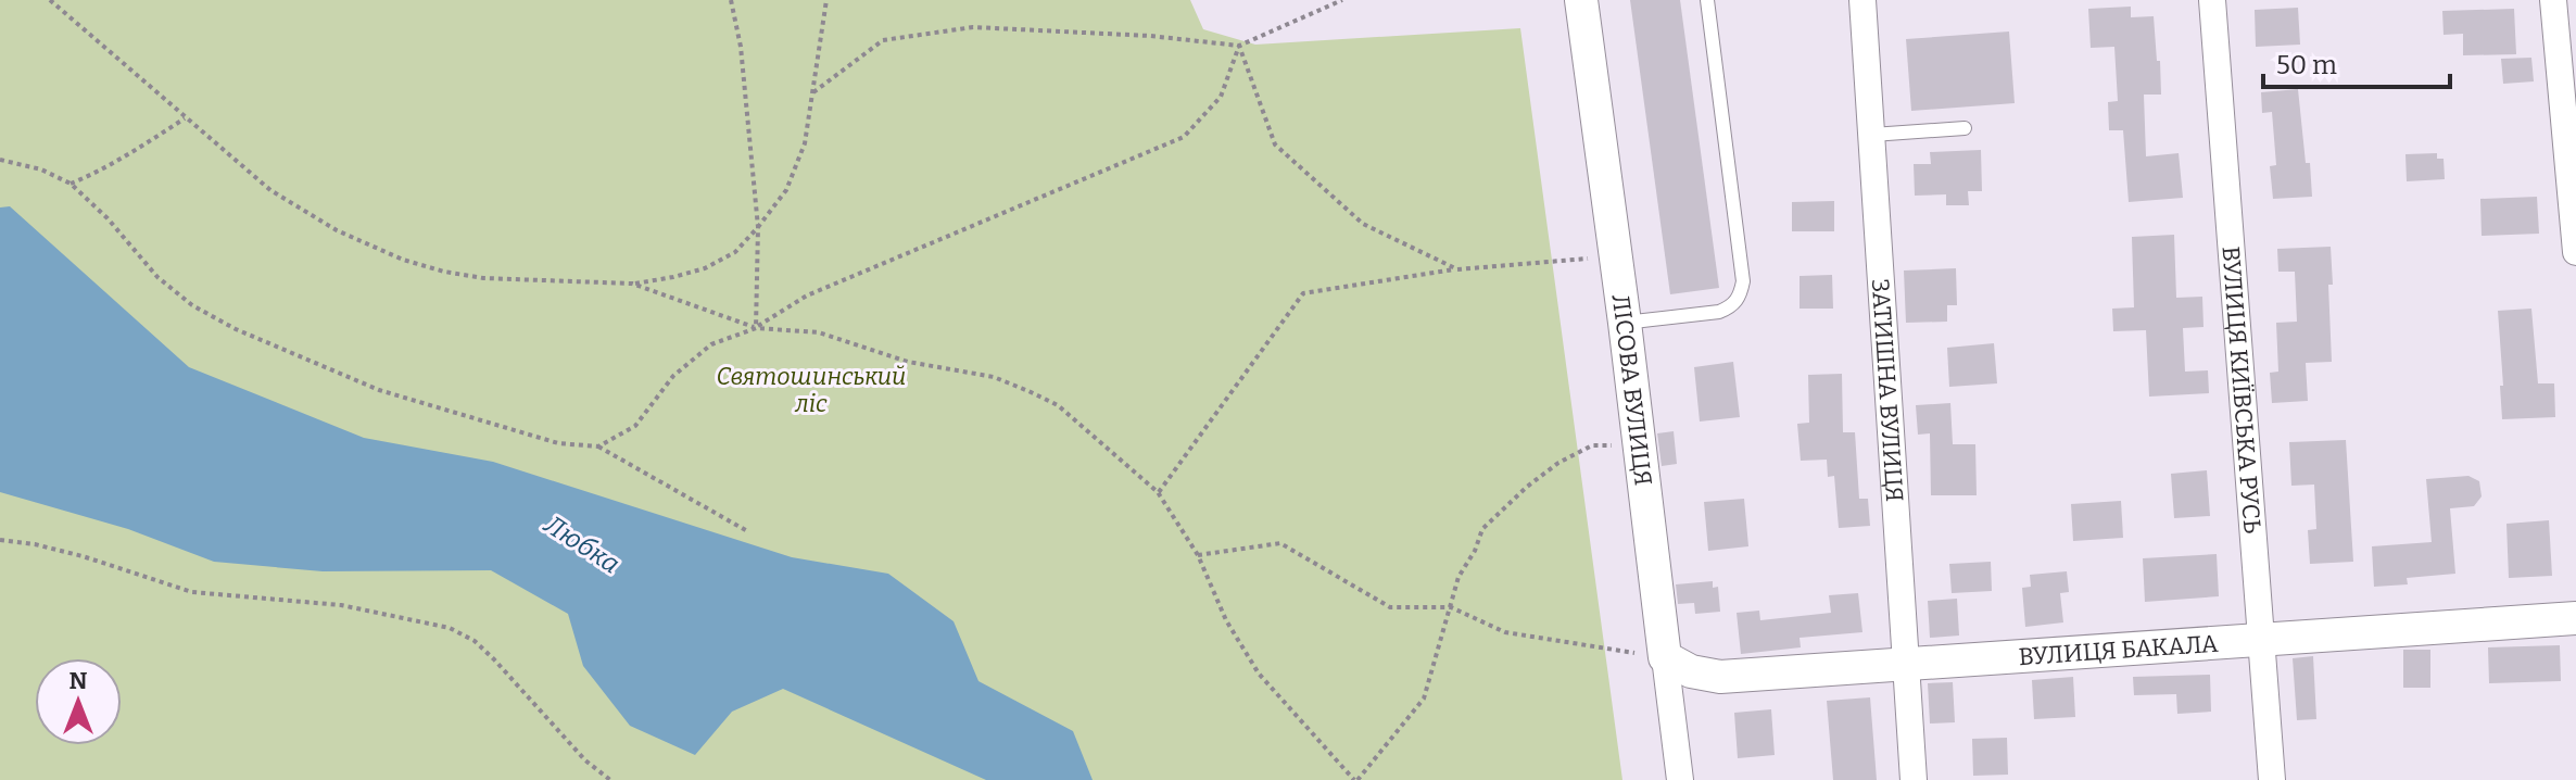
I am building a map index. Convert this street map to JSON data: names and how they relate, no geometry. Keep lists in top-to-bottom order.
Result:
{
  "streets": {
    "street": [
      "ЛІСОВА ВУЛИЦЯ",
      "ЗАТИШНА ВУЛИЦЯ",
      "ВУЛИЦЯ КИЇВСЬКА РУСЬ",
      "ВУЛИЦЯ БАКАЛА"
    ]
  },
  "crossings": [
    ["ЛІСОВА ВУЛИЦЯ", "ВУЛИЦЯ БАКАЛА"],
    ["ЗАТИШНА ВУЛИЦЯ", "ВУЛИЦЯ БАКАЛА"],
    ["ВУЛИЦЯ КИЇВСЬКА РУСЬ", "ВУЛИЦЯ БАКАЛА"]
  ],
  "water": ["Любка"],
  "parks": ["Святошинський ліс"],
  "scale_bar": "50 m",
  "north": "top"
}
